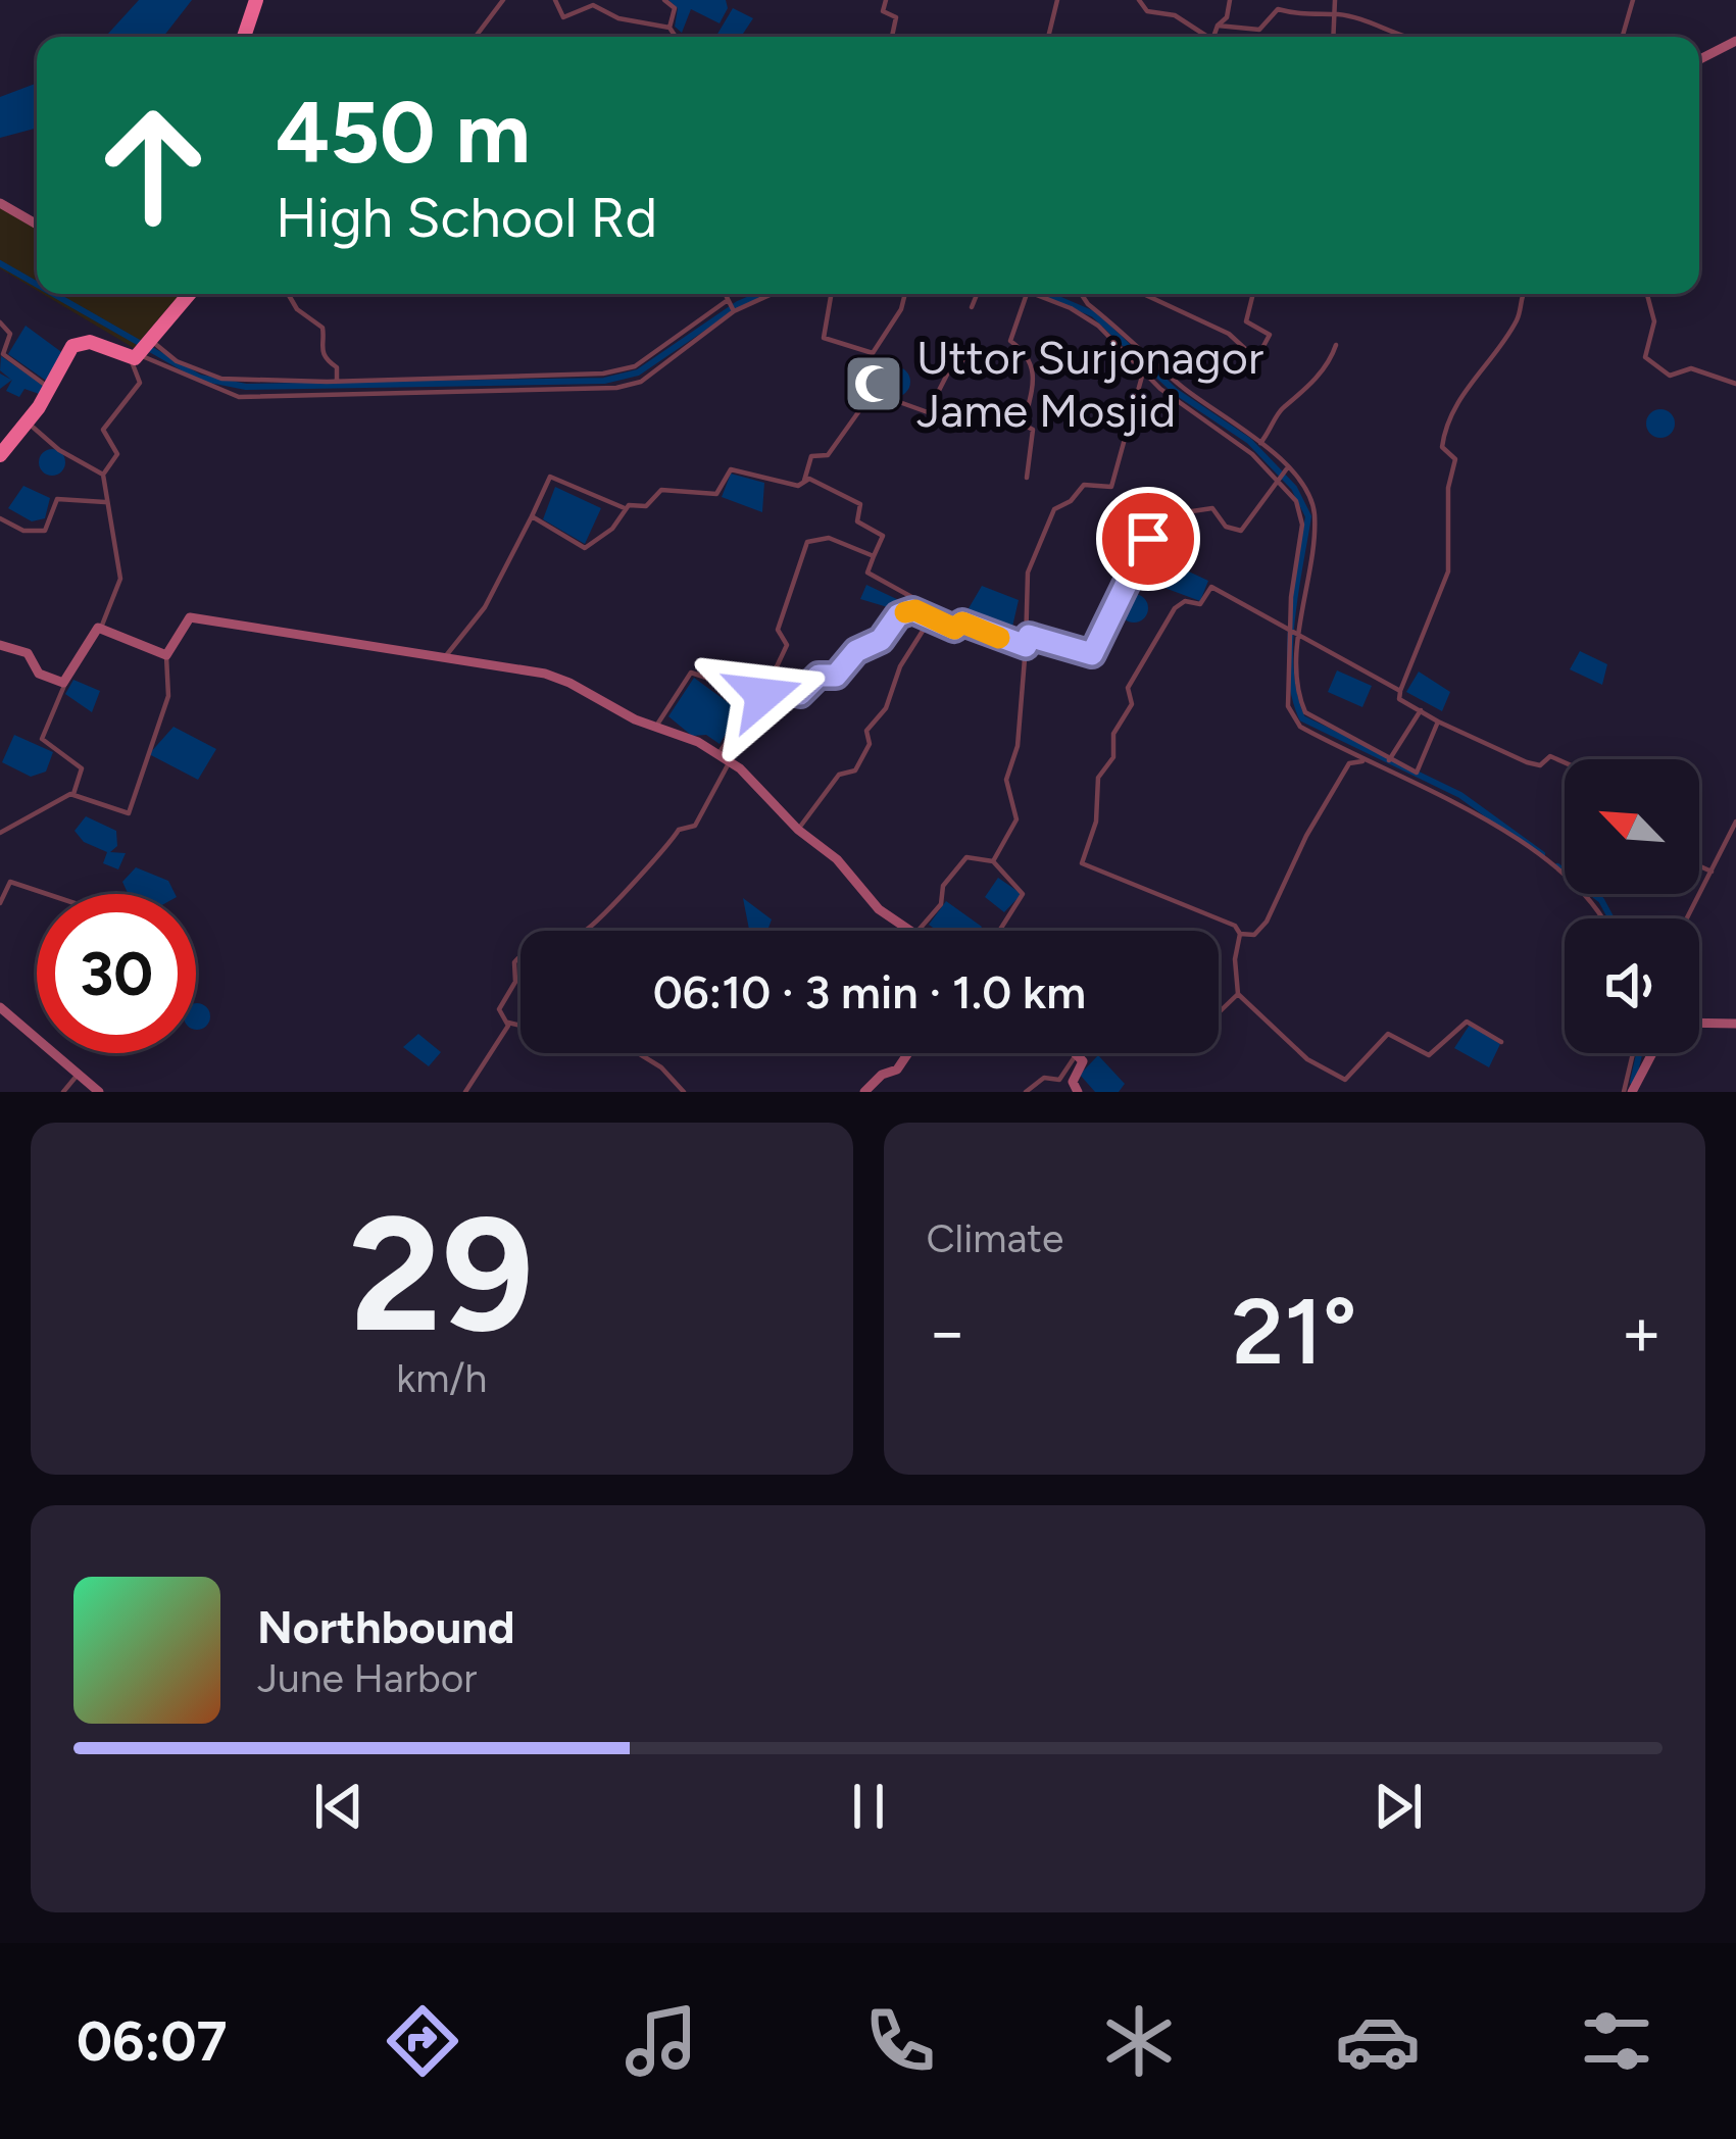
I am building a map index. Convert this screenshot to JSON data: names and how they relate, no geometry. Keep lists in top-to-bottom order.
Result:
{
  "places": {
    "mosque": ["Uttor Surjonagor Jame Mosjid"]
  },
  "north": "top left",
  "page": {
    "turn": ["450 m", "High School Rd"],
    "limit": "30",
    "trip": "06:10 · 3 min · 1.0 km",
    "tile": [
      ["29", "km/h"],
      "Climate"
    ],
    "heat": ["−", "21°", "+"],
    "song": ["Northbound", "June Harbor"],
    "tabs": "06:07"
  }
}
